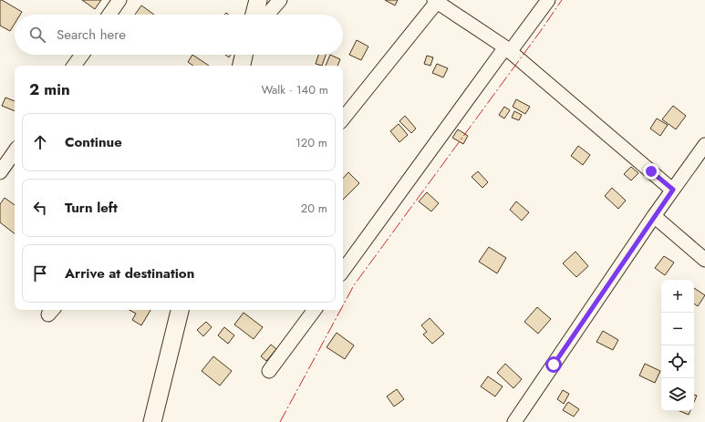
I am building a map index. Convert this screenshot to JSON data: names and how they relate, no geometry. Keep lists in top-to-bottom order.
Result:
{
  "page": {
    "search": "Search here",
    "heading": ["2 min", "Walk · 140 m"],
    "list": [
      ["Continue", "120 m"],
      ["Turn left", "20 m"],
      "Arrive at destination"
    ],
    "map_buttons": ["+", "−"]
  }
}
